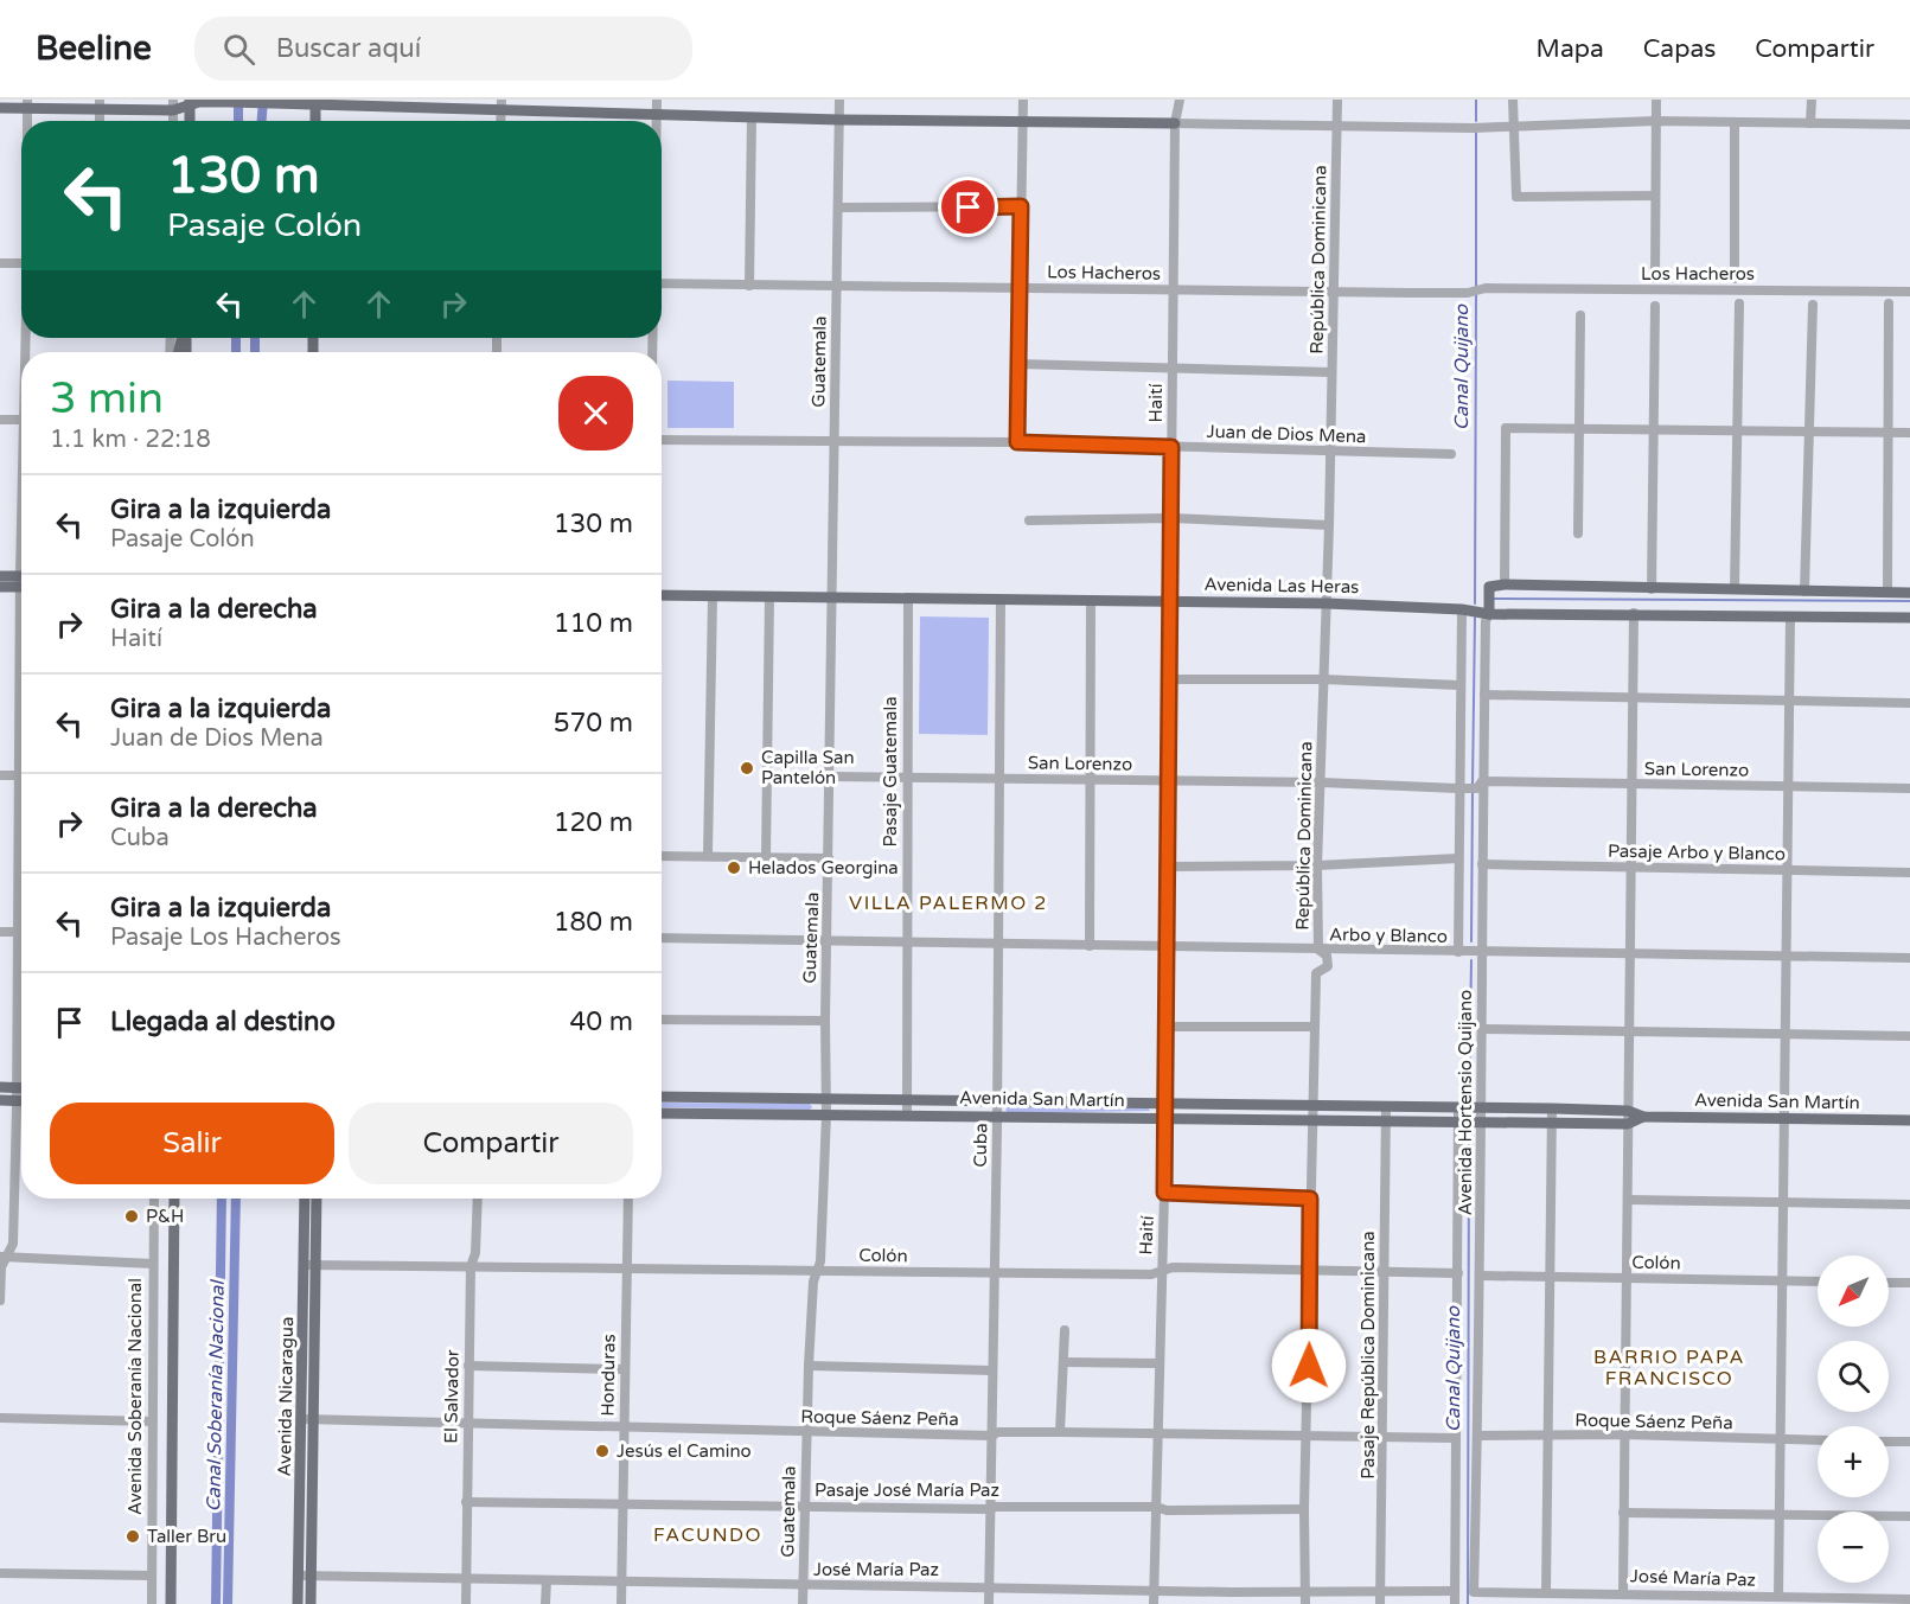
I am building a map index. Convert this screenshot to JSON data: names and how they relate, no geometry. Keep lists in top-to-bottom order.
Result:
{
  "streets": {
    "main road": [
      "Avenida Las Heras",
      "Avenida San Martín",
      "Avenida Soberanía Nacional",
      "Avenida Nicaragua"
    ],
    "street": [
      "República Dominicana",
      "Los Hacheros",
      "Guatemala",
      "Haití",
      "Juan de Dios Mena",
      "San Lorenzo",
      "Pasaje Guatemala",
      "Pasaje Arbo y Blanco",
      "Arbo y Blanco",
      "Avenida Hortensio Quijano",
      "Cuba",
      "Colón",
      "Pasaje República Dominicana",
      "Honduras",
      "El Salvador",
      "Roque Sáenz Peña",
      "Pasaje José María Paz",
      "José María Paz"
    ]
  },
  "crossings": [
    ["República Dominicana", "Los Hacheros"],
    ["República Dominicana", "Juan de Dios Mena"],
    ["República Dominicana", "Avenida Las Heras"],
    ["República Dominicana", "San Lorenzo"],
    ["República Dominicana", "Arbo y Blanco"],
    ["República Dominicana", "Avenida San Martín"],
    ["República Dominicana", "Colón"],
    ["República Dominicana", "Roque Sáenz Peña"],
    ["República Dominicana", "Pasaje José María Paz"],
    ["República Dominicana", "José María Paz"],
    ["Los Hacheros", "Guatemala"],
    ["Los Hacheros", "Haití"],
    ["Guatemala", "Juan de Dios Mena"],
    ["Guatemala", "Avenida Las Heras"],
    ["Guatemala", "San Lorenzo"],
    ["Guatemala", "Arbo y Blanco"],
    ["Guatemala", "Avenida San Martín"],
    ["Guatemala", "Colón"],
    ["Guatemala", "Roque Sáenz Peña"],
    ["Guatemala", "Pasaje José María Paz"],
    ["Guatemala", "José María Paz"],
    ["Haití", "Juan de Dios Mena"],
    ["Haití", "Avenida Las Heras"],
    ["Haití", "San Lorenzo"],
    ["Haití", "Arbo y Blanco"],
    ["Haití", "Avenida San Martín"],
    ["Haití", "Colón"],
    ["Haití", "Roque Sáenz Peña"],
    ["Haití", "Pasaje José María Paz"],
    ["Haití", "José María Paz"],
    ["Avenida Las Heras", "Pasaje Guatemala"],
    ["Avenida Las Heras", "Avenida Hortensio Quijano"],
    ["Avenida Las Heras", "Cuba"],
    ["San Lorenzo", "Pasaje Guatemala"],
    ["San Lorenzo", "Avenida Hortensio Quijano"],
    ["San Lorenzo", "Cuba"],
    ["Pasaje Guatemala", "Arbo y Blanco"],
    ["Pasaje Guatemala", "Avenida San Martín"],
    ["Pasaje Arbo y Blanco", "Avenida Hortensio Quijano"],
    ["Arbo y Blanco", "Avenida Hortensio Quijano"],
    ["Arbo y Blanco", "Cuba"],
    ["Avenida San Martín", "Avenida Hortensio Quijano"],
    ["Avenida San Martín", "Cuba"],
    ["Avenida San Martín", "Pasaje República Dominicana"],
    ["Avenida Hortensio Quijano", "Colón"],
    ["Avenida Hortensio Quijano", "Roque Sáenz Peña"],
    ["Avenida Hortensio Quijano", "José María Paz"],
    ["Cuba", "Colón"],
    ["Cuba", "Roque Sáenz Peña"],
    ["Cuba", "Pasaje José María Paz"],
    ["Cuba", "José María Paz"],
    ["Colón", "Pasaje República Dominicana"],
    ["Colón", "Honduras"],
    ["Colón", "Avenida Nicaragua"],
    ["Colón", "El Salvador"],
    ["Pasaje República Dominicana", "Roque Sáenz Peña"],
    ["Pasaje República Dominicana", "José María Paz"],
    ["Honduras", "Roque Sáenz Peña"],
    ["Honduras", "Pasaje José María Paz"],
    ["Honduras", "José María Paz"],
    ["Avenida Nicaragua", "Roque Sáenz Peña"],
    ["Avenida Nicaragua", "José María Paz"],
    ["El Salvador", "Roque Sáenz Peña"],
    ["El Salvador", "Pasaje José María Paz"],
    ["El Salvador", "José María Paz"]
  ],
  "districts": ["VILLA PALERMO 2", "BARRIO PAPA FRANCISCO", "FACUNDO"],
  "water": ["Canal Quijano", "Canal Soberanía Nacional"],
  "places": [
    "Capilla San Pantelón",
    "Helados Georgina",
    "P&H",
    "Jesús el Camino",
    "Taller Bru"
  ],
  "north": "bottom left",
  "page": {
    "header": "Beeline",
    "search": "Buscar aquí",
    "nav": ["Mapa", "Capas", "Compartir"],
    "turn": ["130 m", "Pasaje Colón"],
    "heading": ["3 min", "1.1 km · 22:18"],
    "list": [
      {
        "name": "Gira a la izquierda",
        "note": "Pasaje Colón",
        "value": "130 m"
      },
      {
        "name": "Gira a la derecha",
        "note": "Haití",
        "value": "110 m"
      },
      {
        "name": "Gira a la izquierda",
        "note": "Juan de Dios Mena",
        "value": "570 m"
      },
      {
        "name": "Gira a la derecha",
        "note": "Cuba",
        "value": "120 m"
      },
      {
        "name": "Gira a la izquierda",
        "note": "Pasaje Los Hacheros",
        "value": "180 m"
      },
      {
        "name": "Llegada al destino",
        "value": "40 m"
      }
    ],
    "buttons": ["Salir", "Compartir"],
    "map_buttons": ["+", "−"]
  }
}
